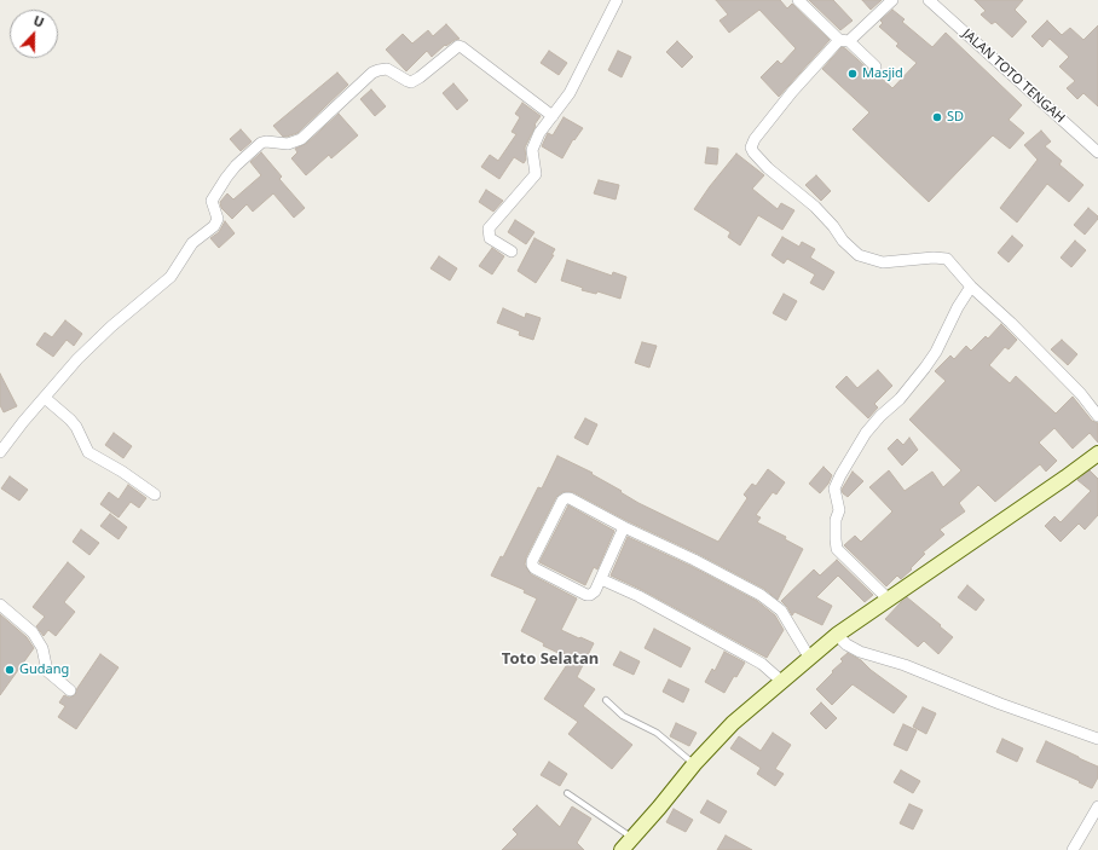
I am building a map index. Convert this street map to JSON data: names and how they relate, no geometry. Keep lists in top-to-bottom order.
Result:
{
  "streets": {
    "street": ["JALAN TOTO TENGAH"]
  },
  "districts": ["Toto Selatan"],
  "places": ["Masjid", "SD", "Gudang"],
  "north": "top"
}
